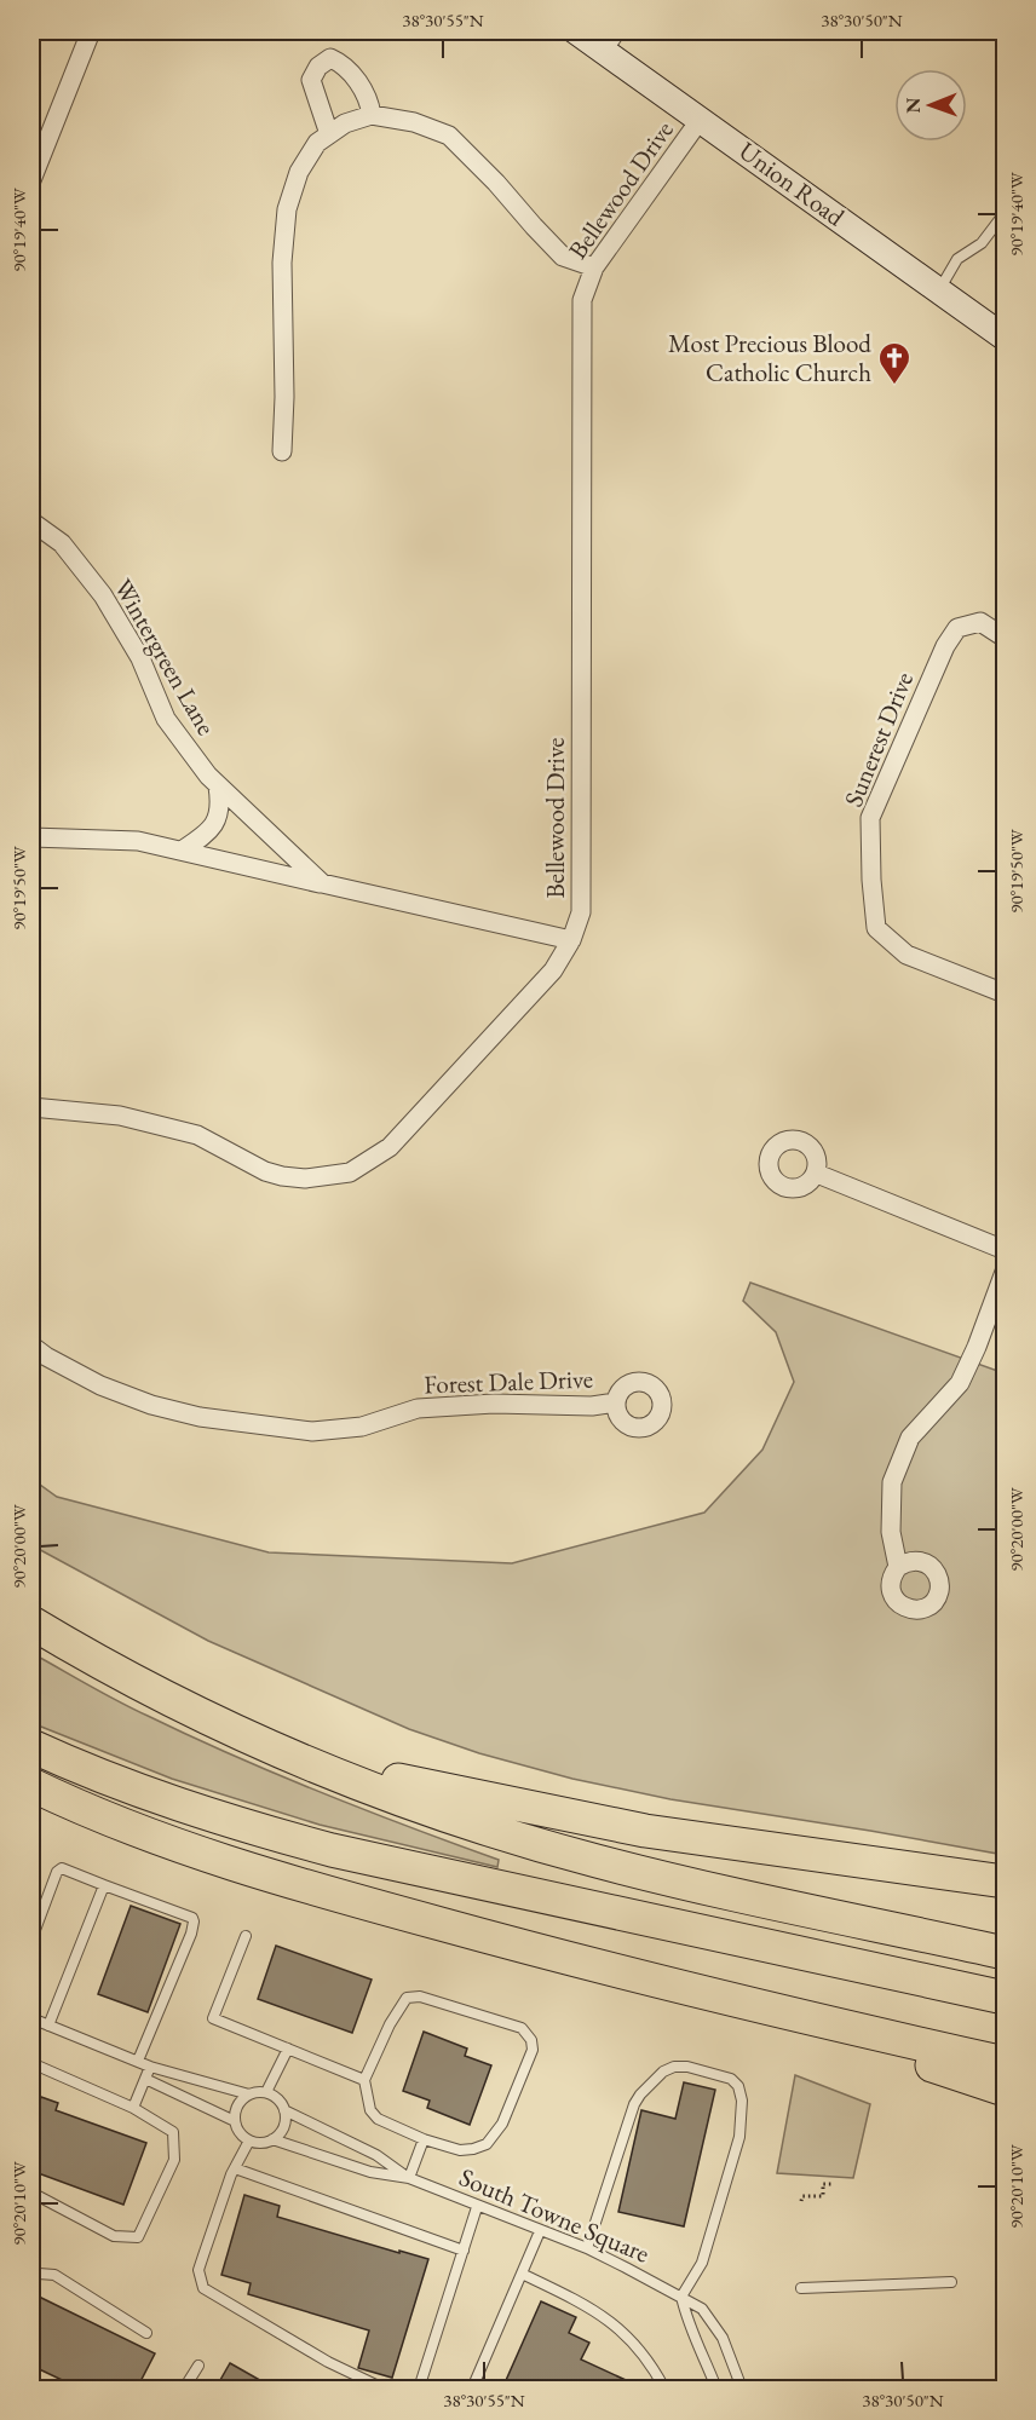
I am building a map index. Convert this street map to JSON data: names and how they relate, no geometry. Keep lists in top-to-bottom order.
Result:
{
  "streets": {
    "main road": ["Union Road"],
    "street": [
      "Bellewood Drive",
      "Wintergreen Lane",
      "Sunerest Drive",
      "Forest Dale Drive"
    ],
    "lane": ["South Towne Square"]
  },
  "crossings": [
    ["Union Road", "Bellewood Drive"]
  ],
  "places": {
    "church": ["Most Precious Blood Catholic Church"]
  },
  "north": "left",
  "coordinates": [
    "38°30'55\"N",
    "38°30'50\"N",
    "90°19'40\"W",
    "90°19'50\"W",
    "90°20'00\"W",
    "90°20'10\"W"
  ]
}
